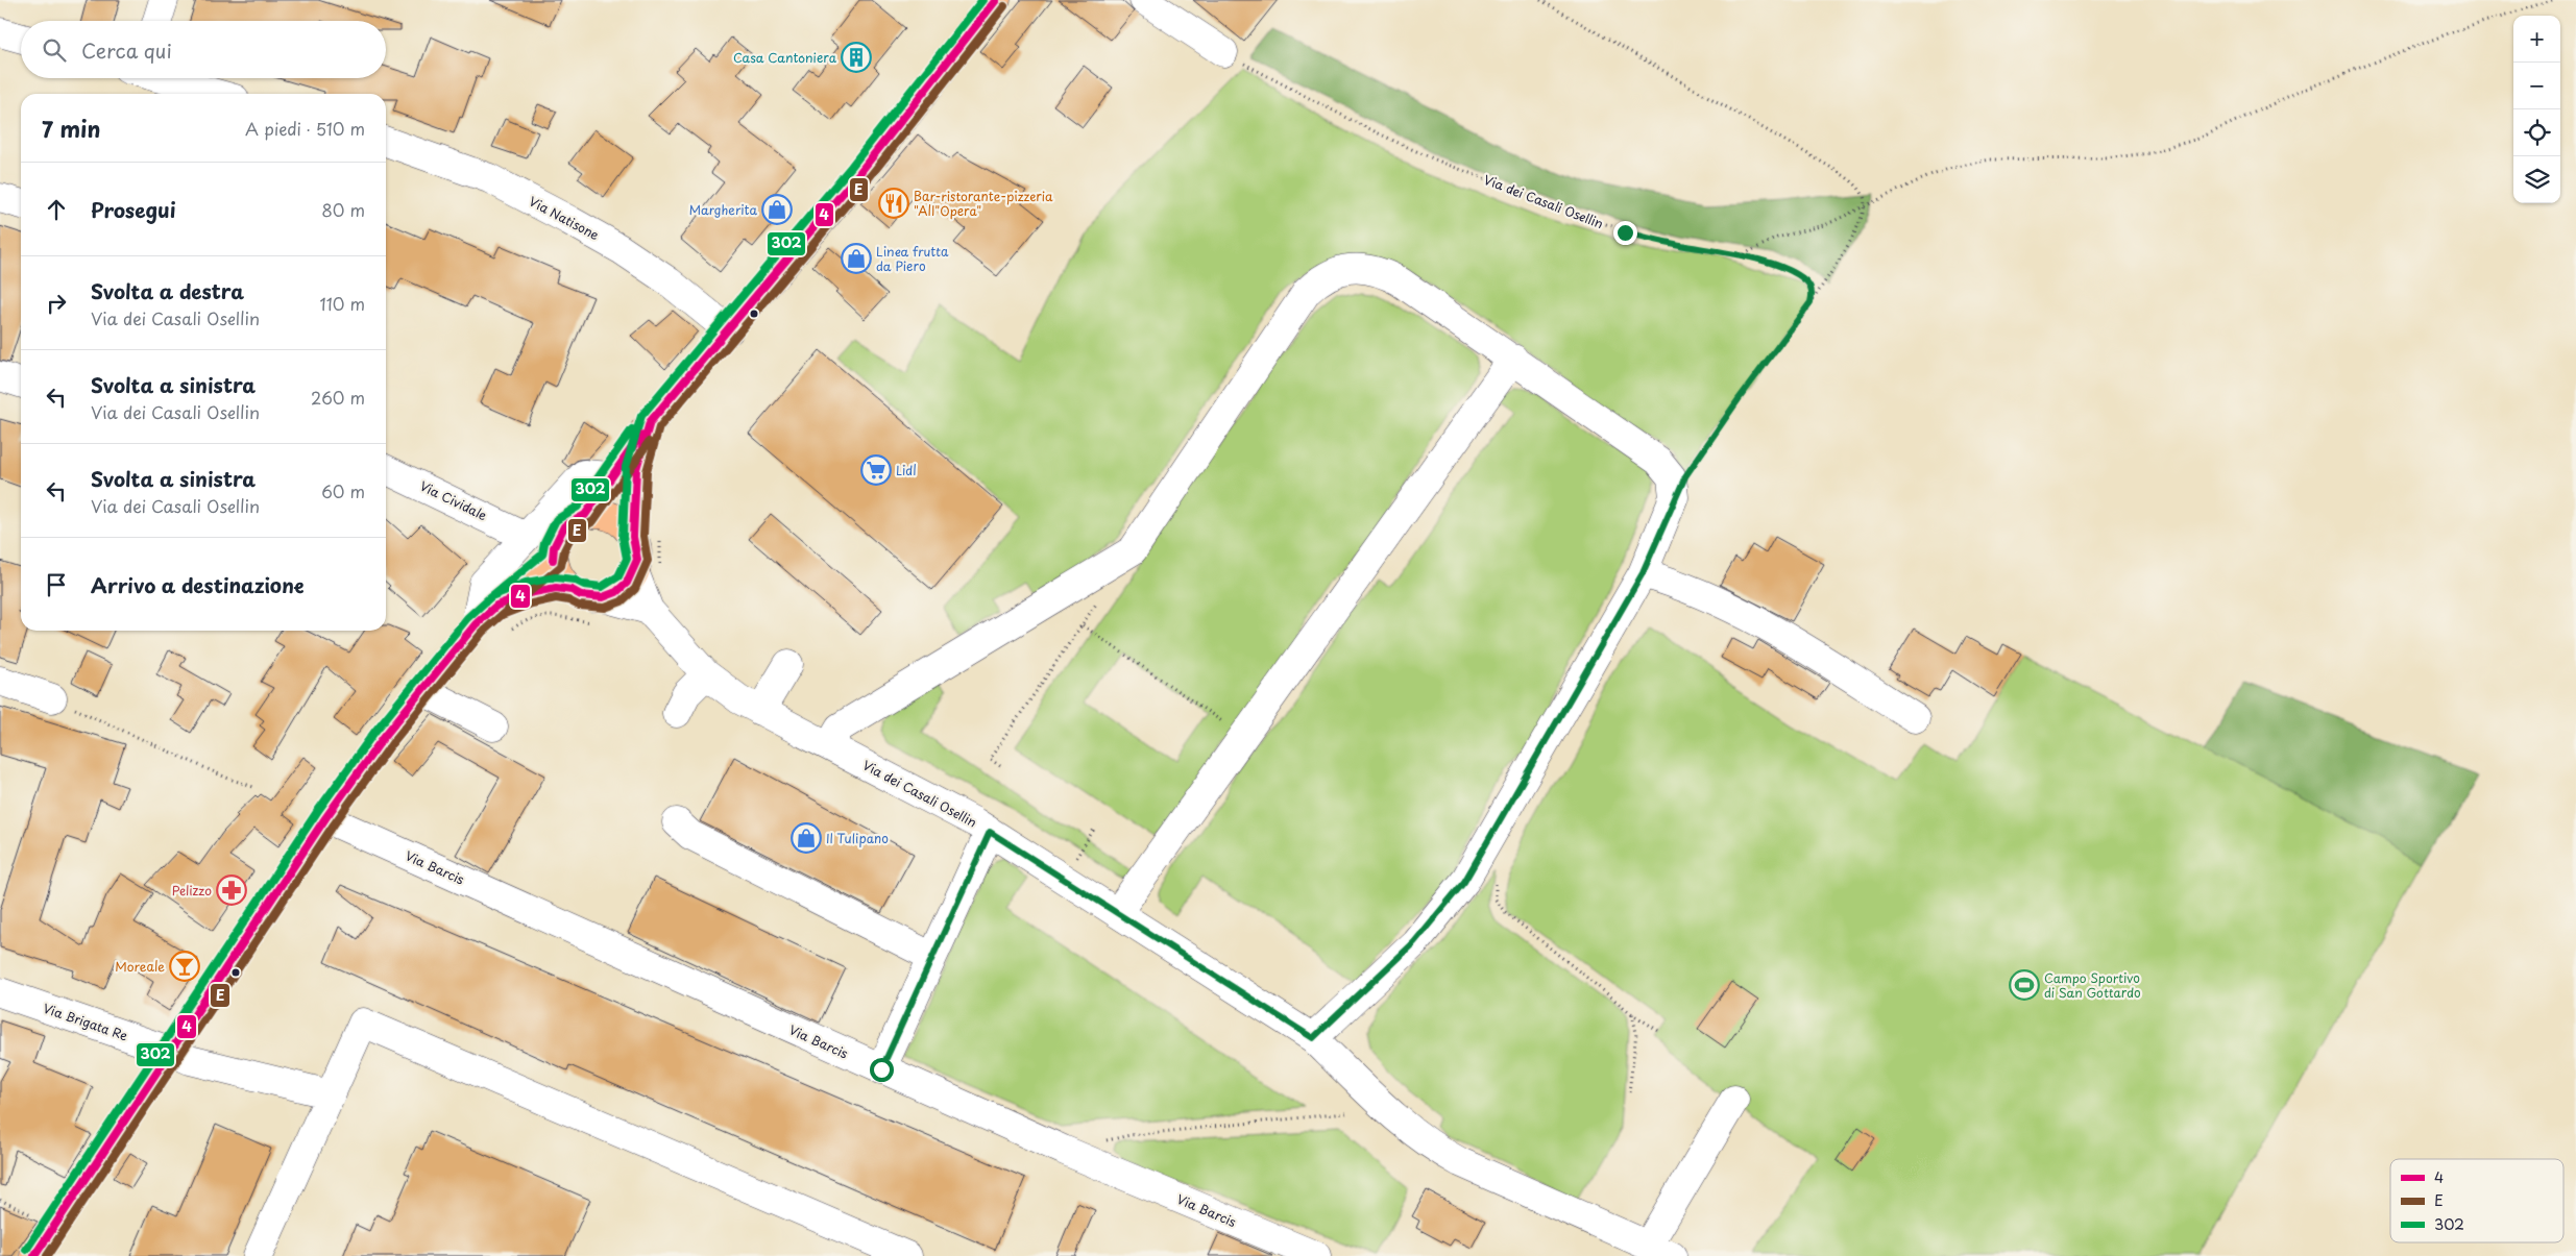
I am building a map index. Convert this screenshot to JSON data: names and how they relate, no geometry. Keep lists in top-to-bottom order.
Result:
{
  "streets": {
    "street": [
      "Via dei Casali Osellin",
      "Via Natisone",
      "Via Cividale",
      "Via Barcis",
      "Via Brigata Re"
    ]
  },
  "places": {
    "building": ["Casa Cantoniera"],
    "restaurant": ["Bar-ristorante-pizzeria \"All\"Opera\""],
    "shop": ["Margherita", "Linea frutta da Piero", "Il Tulipano"],
    "supermarket": ["Lidl"],
    "pharmacy": ["Pelizzo"],
    "bar": ["Moreale"],
    "sports": ["Campo Sportivo di San Gottardo"]
  },
  "lines": ["transit line 4", "transit line 302", "transit line E"],
  "legend": ["4", "E", "302"],
  "page": {
    "map_buttons": ["+", "−"],
    "search": "Cerca qui",
    "heading": ["7 min", "A piedi · 510 m"],
    "list": [
      ["Prosegui", "80 m"],
      ["Svolta a destra", "Via dei Casali Osellin", "110 m"],
      ["Svolta a sinistra", "Via dei Casali Osellin", "260 m"],
      ["Svolta a sinistra", "Via dei Casali Osellin", "60 m"],
      "Arrivo a destinazione"
    ]
  }
}
